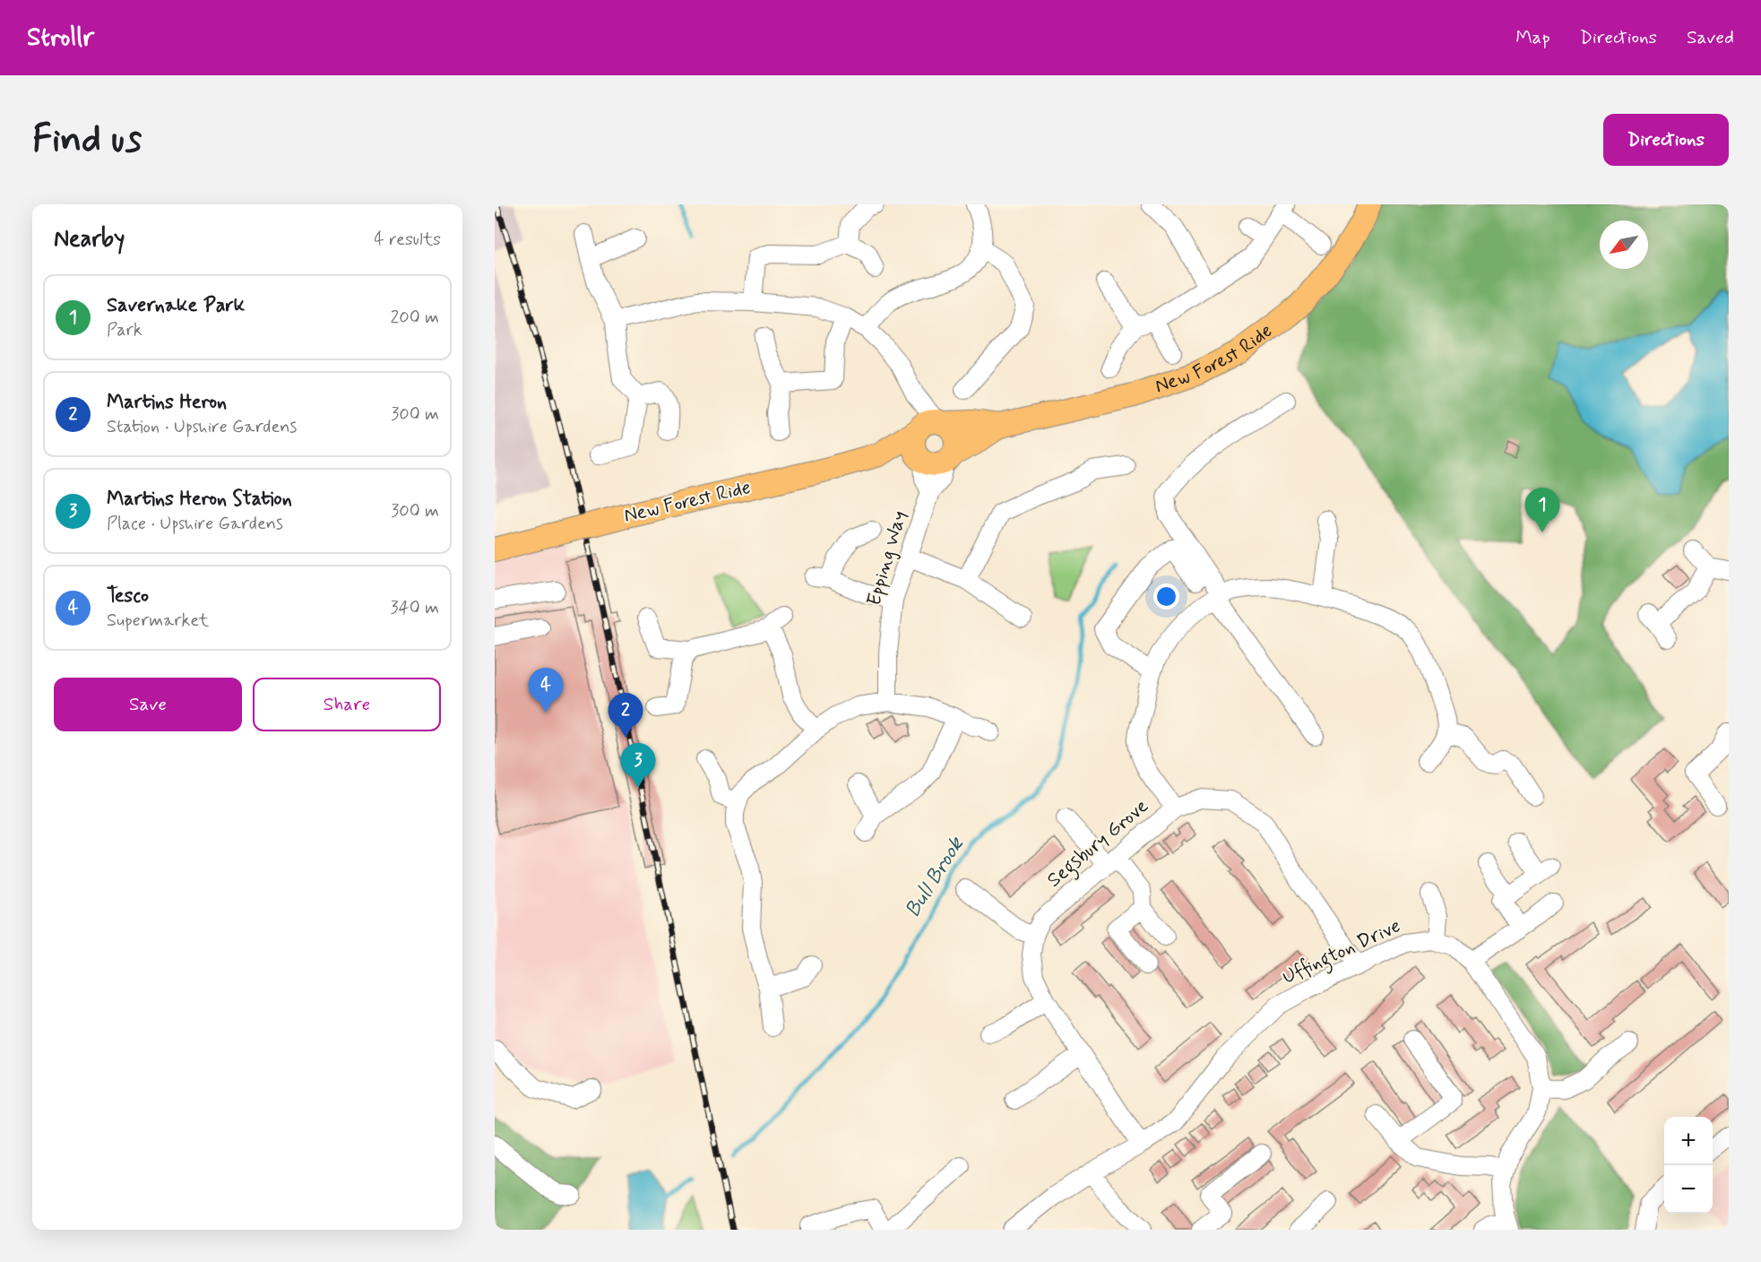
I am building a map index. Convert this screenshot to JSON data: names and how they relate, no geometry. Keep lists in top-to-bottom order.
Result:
{
  "streets": {
    "main road": ["New Forest Ride"],
    "street": ["Epping Way", "Segsbury Grove", "Uffington Drive"]
  },
  "crossings": [
    ["New Forest Ride", "Epping Way"],
    ["Segsbury Grove", "Uffington Drive"]
  ],
  "water": ["Bull Brook"],
  "north": "bottom left",
  "page": {
    "header": "Strollr",
    "nav": ["Map", "Directions", "Saved"],
    "buttons": [
      "Directions",
      ["Save", "Share"]
    ],
    "title": "Find us",
    "heading": ["Nearby", "4 results"],
    "list": [
      {
        "mark": "1",
        "name": "Savernake Park",
        "note": "Park",
        "value": "200 m"
      },
      {
        "mark": "2",
        "name": "Martins Heron",
        "note": "Station · Upshire Gardens",
        "value": "300 m"
      },
      {
        "mark": "3",
        "name": "Martins Heron Station",
        "note": "Place · Upshire Gardens",
        "value": "300 m"
      },
      {
        "mark": "4",
        "name": "Tesco",
        "note": "Supermarket",
        "value": "340 m"
      }
    ],
    "pins": [
      "1",
      "4",
      "2",
      "3"
    ],
    "map_buttons": ["+", "−"]
  }
}
